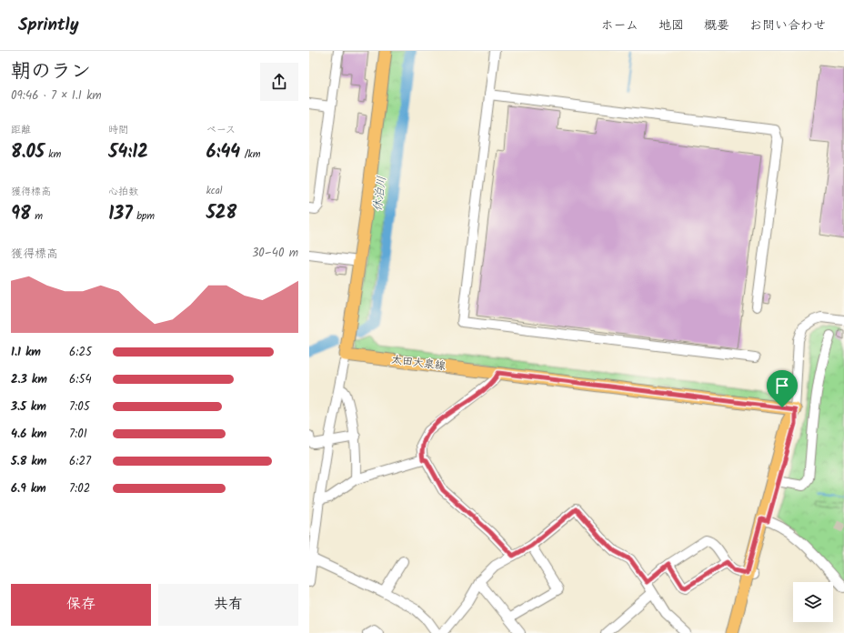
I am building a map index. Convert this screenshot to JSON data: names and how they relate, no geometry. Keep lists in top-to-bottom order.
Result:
{
  "streets": {
    "main road": ["太田大泉線"]
  },
  "water": ["休泊川"],
  "page": {
    "header": "Sprintly",
    "nav": [
      "ホーム",
      "地図",
      "概要",
      "お問い合わせ"
    ],
    "heading": ["朝のラン", "09:46 · 7 × 1.1 km"],
    "stats": [
      ["距離", "8.05 km"],
      ["時間", "54:12"],
      ["ペース", "6:44 /km"],
      ["獲得標高", "98 m"],
      ["心拍数", "137 bpm"],
      ["kcal", "528"]
    ],
    "chart": ["獲得標高", "30–40 m"],
    "list": [
      {
        "name": "1.1 km",
        "note": "6:25"
      },
      {
        "name": "2.3 km",
        "note": "6:54"
      },
      {
        "name": "3.5 km",
        "note": "7:05"
      },
      {
        "name": "4.6 km",
        "note": "7:01"
      },
      {
        "name": "5.8 km",
        "note": "6:27"
      },
      {
        "name": "6.9 km",
        "note": "7:02"
      }
    ],
    "buttons": ["保存", "共有"]
  }
}
